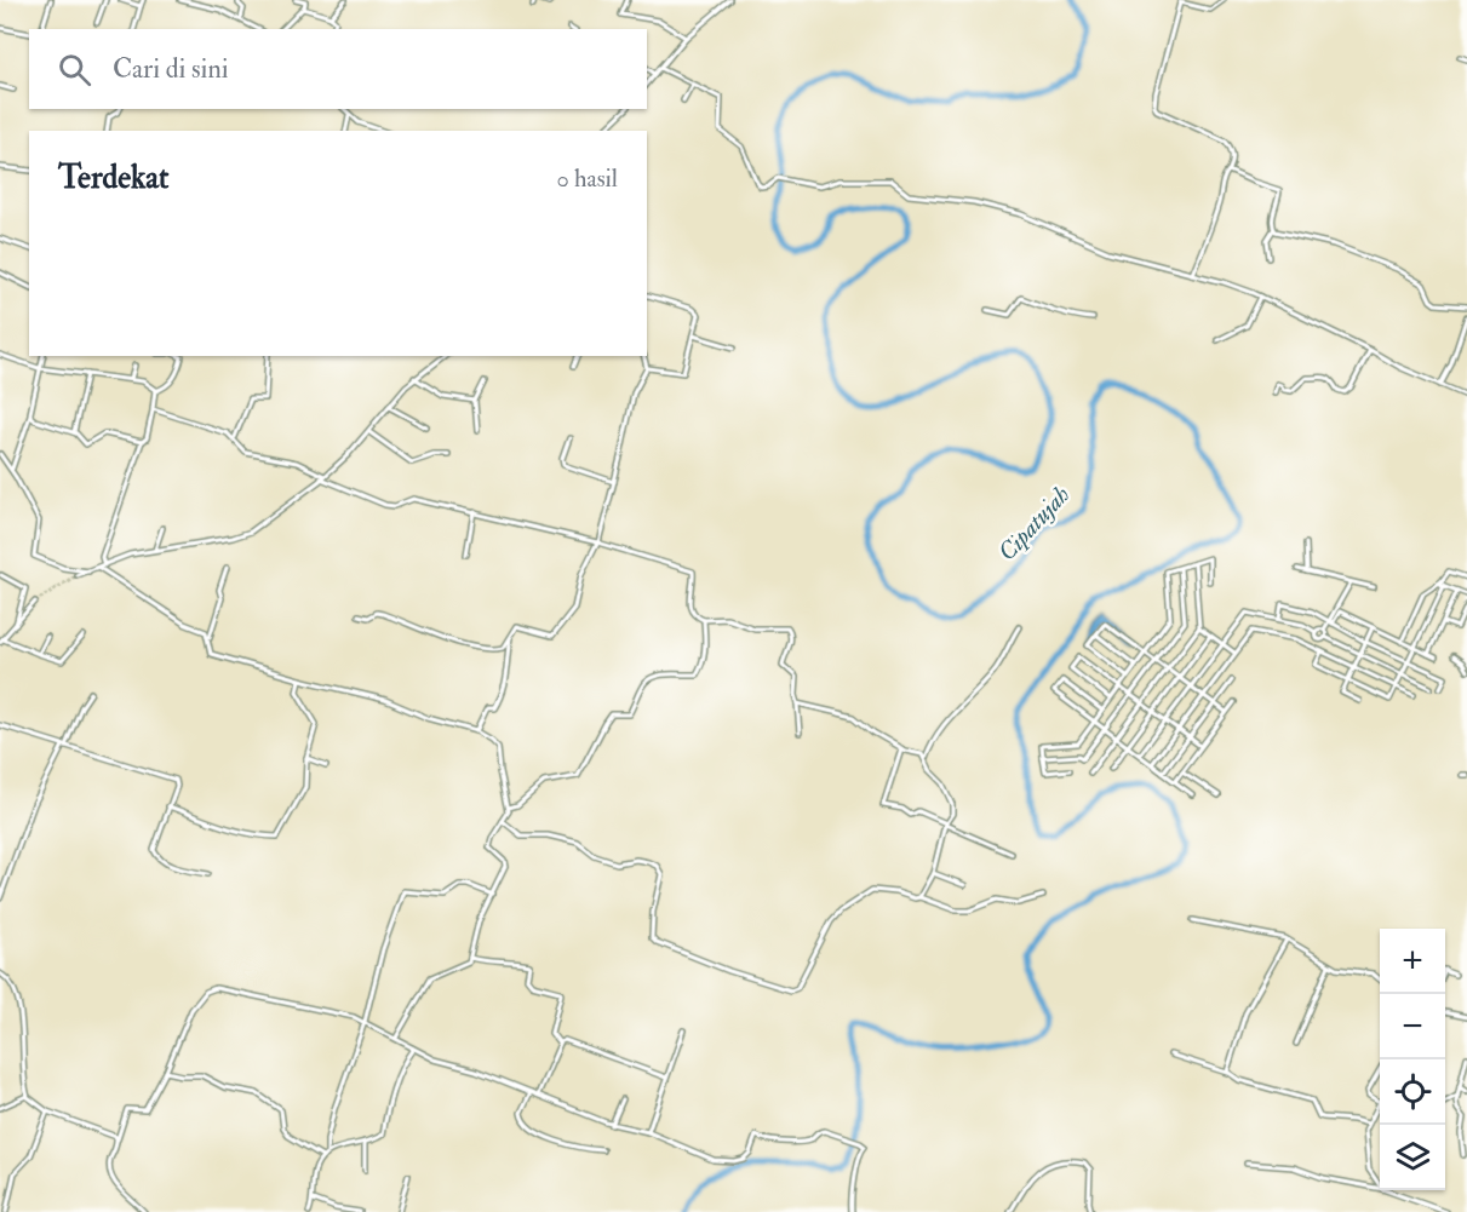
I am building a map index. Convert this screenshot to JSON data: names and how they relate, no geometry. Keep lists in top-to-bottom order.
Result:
{
  "water": ["Cipatujah"],
  "page": {
    "search": "Cari di sini",
    "heading": ["Terdekat", "0 hasil"],
    "map_buttons": ["+", "−"]
  }
}
